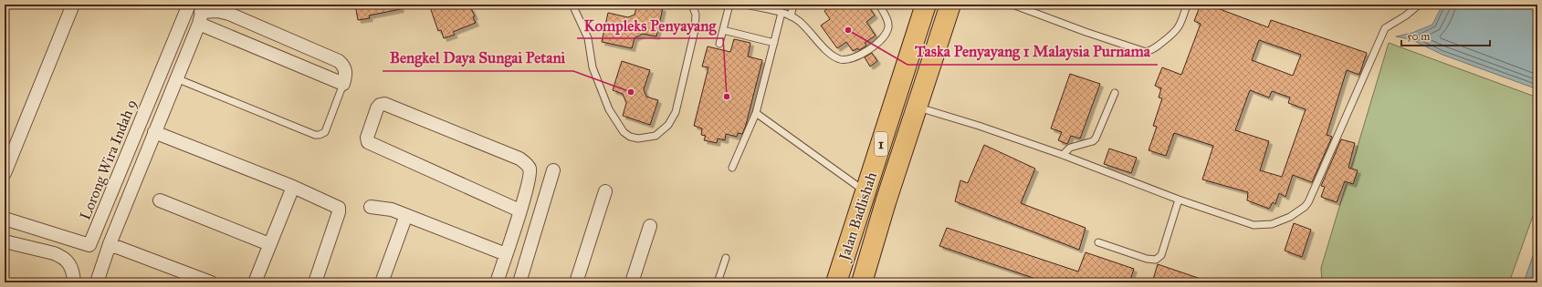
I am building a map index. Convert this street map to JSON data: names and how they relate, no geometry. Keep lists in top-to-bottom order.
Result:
{
  "streets": {
    "main road": ["1", "Jalan Badlishah"],
    "street": ["Lorong Wira Indah 9"]
  },
  "places": ["Taska Penyayang 1 Malaysia Purnama", "Bengkel Daya Sungai Petani", "Kompleks Penyayang"],
  "scale_bar": "50 m"
}
